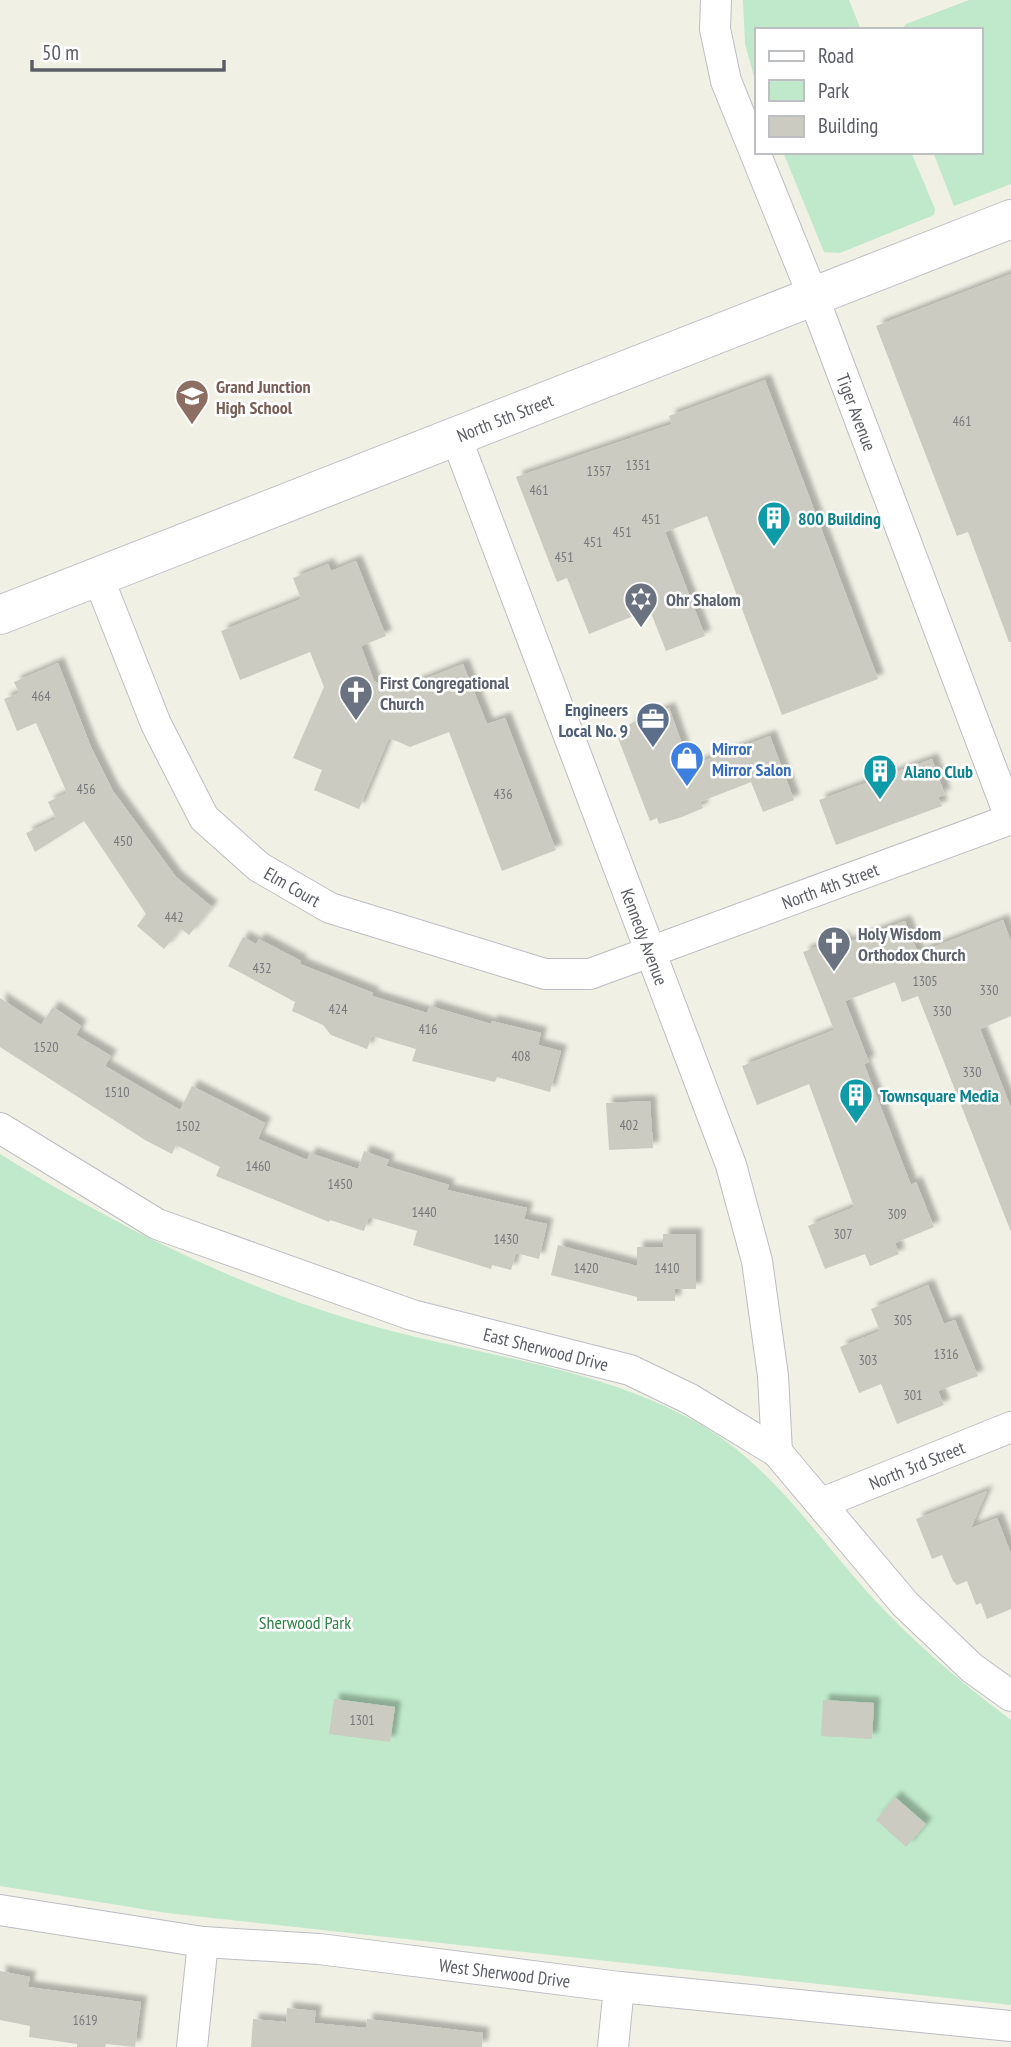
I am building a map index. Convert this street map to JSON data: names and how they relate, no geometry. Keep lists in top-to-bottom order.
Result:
{
  "streets": {
    "street": [
      "Tiger Avenue",
      "North 5th Street",
      "North 4th Street",
      "Elm Court",
      "Kennedy Avenue",
      "East Sherwood Drive",
      "North 3rd Street",
      "West Sherwood Drive"
    ]
  },
  "crossings": [
    ["Tiger Avenue", "North 5th Street"],
    ["Tiger Avenue", "North 4th Street"],
    ["North 5th Street", "Elm Court"],
    ["North 5th Street", "Kennedy Avenue"],
    ["North 4th Street", "Elm Court"],
    ["North 4th Street", "Kennedy Avenue"],
    ["Elm Court", "Kennedy Avenue"],
    ["Kennedy Avenue", "East Sherwood Drive"],
    ["East Sherwood Drive", "North 3rd Street"]
  ],
  "parks": ["Sherwood Park"],
  "places": {
    "school or university": ["Grand Junction High School"],
    "building": ["800 Building", "Alano Club", "Townsquare Media"],
    "synagogue": ["Ohr Shalom"],
    "church": ["First Congregational Church", "Holy Wisdom Orthodox Church"],
    "office": ["Engineers Local No. 9"],
    "shop": ["Mirror Mirror Salon"]
  },
  "house_numbers": [
    "461",
    "1351",
    "1357",
    "461",
    "451",
    "451",
    "451",
    "451",
    "464",
    "456",
    "436",
    "450",
    "442",
    "432",
    "1305",
    "330",
    "424",
    "330",
    "416",
    "1520",
    "408",
    "330",
    "1510",
    "402",
    "1502",
    "1460",
    "1450",
    "1440",
    "309",
    "307",
    "1430",
    "1420",
    "1410",
    "305",
    "1316",
    "303",
    "301",
    "1301",
    "1619"
  ],
  "legend": ["Road", "Park", "Building"],
  "scale_bar": "50 m"
}
